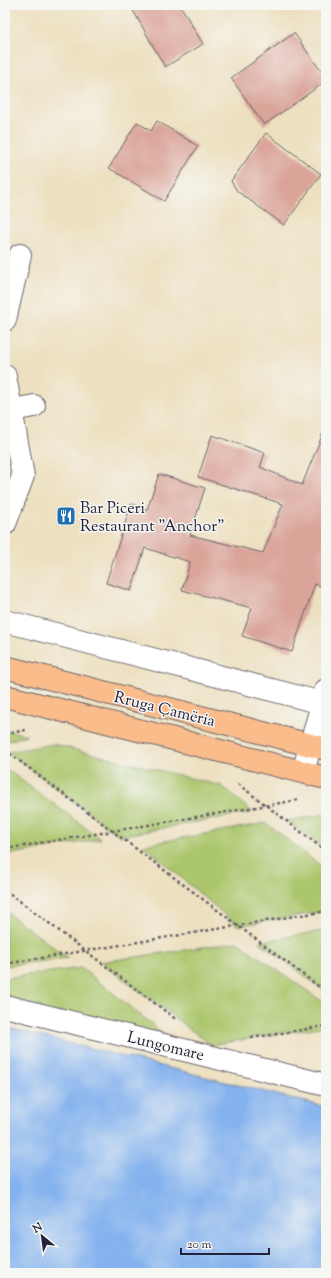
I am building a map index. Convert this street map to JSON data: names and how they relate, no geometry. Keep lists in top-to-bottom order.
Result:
{
  "streets": {
    "main road": ["Rruga Çamëria"],
    "street": ["Lungomare"]
  },
  "places": {
    "restaurant": ["Bar Piceri Restaurant \"Anchor\""]
  },
  "scale_bar": "20 m",
  "north": "top left"
}
